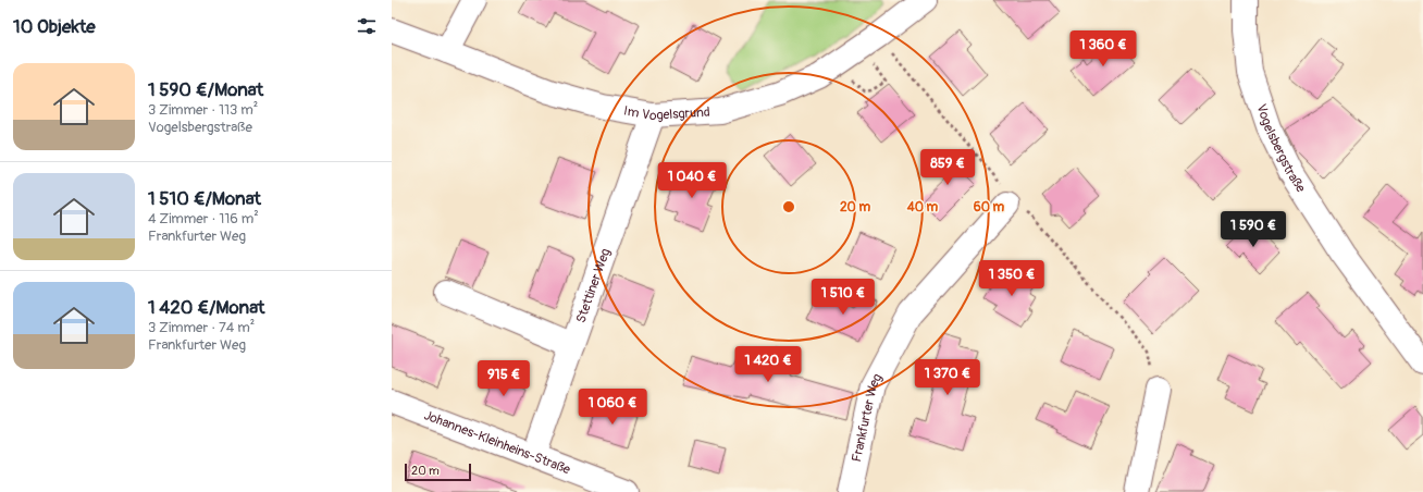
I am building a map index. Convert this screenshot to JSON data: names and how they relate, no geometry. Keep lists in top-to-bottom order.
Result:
{
  "streets": {
    "street": [
      "Im Vogelsgrund",
      "Vogelsbergstraße",
      "Stettiner Weg",
      "Frankfurter Weg",
      "Johannes-Kleinheins-Straße"
    ]
  },
  "crossings": [
    ["Im Vogelsgrund", "Stettiner Weg"],
    ["Stettiner Weg", "Johannes-Kleinheins-Straße"]
  ],
  "scale_bar": "20 m",
  "page": {
    "heading": "10 Objekte",
    "price": [
      "1 360 €",
      "859 €",
      "1 040 €",
      "1 590 €",
      "1 350 €",
      "1 510 €",
      "1 420 €",
      "1 370 €",
      "915 €",
      "1 060 €"
    ],
    "list": [
      {
        "name": "1 590 €/Monat",
        "note": "3 Zimmer · 113 m² · Vogelsbergstraße"
      },
      {
        "name": "1 510 €/Monat",
        "note": "4 Zimmer · 116 m² · Frankfurter Weg"
      },
      {
        "name": "1 420 €/Monat",
        "note": "3 Zimmer · 74 m² · Frankfurter Weg"
      }
    ],
    "scale": "20 m"
  },
  "rings": ["20 m", "40 m", "60 m"]
}
